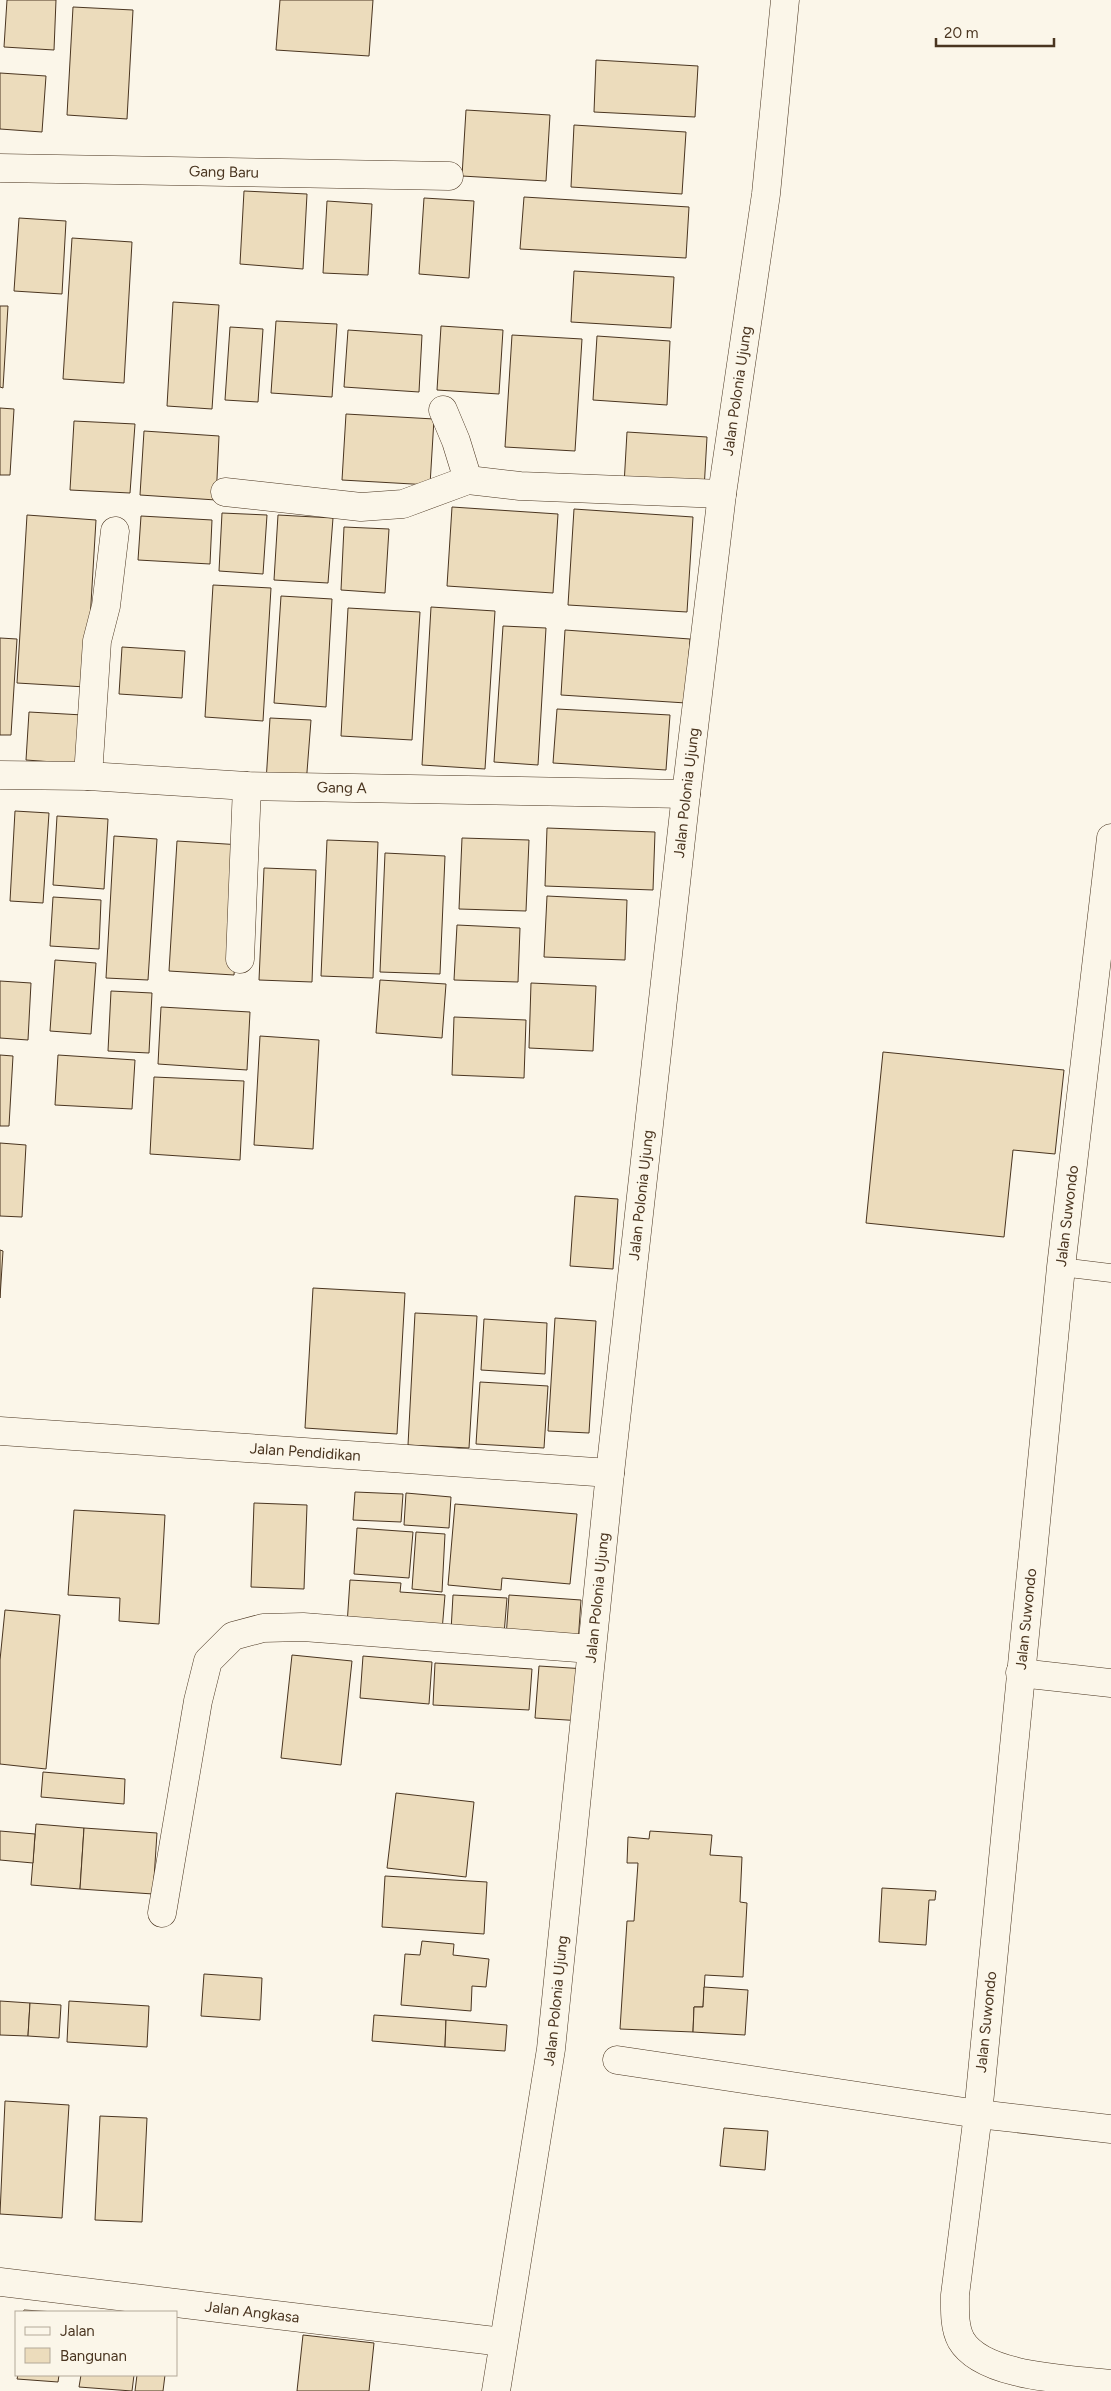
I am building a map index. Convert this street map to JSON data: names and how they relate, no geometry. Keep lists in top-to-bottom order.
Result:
{
  "streets": {
    "street": [
      "Gang Baru",
      "Jalan Polonia Ujung",
      "Gang A",
      "Jalan Suwondo",
      "Jalan Pendidikan",
      "Jalan Angkasa"
    ]
  },
  "crossings": [
    ["Jalan Polonia Ujung", "Gang A"],
    ["Jalan Polonia Ujung", "Jalan Pendidikan"],
    ["Jalan Polonia Ujung", "Jalan Angkasa"]
  ],
  "legend": ["Jalan", "Bangunan"],
  "scale_bar": "20 m"
}
